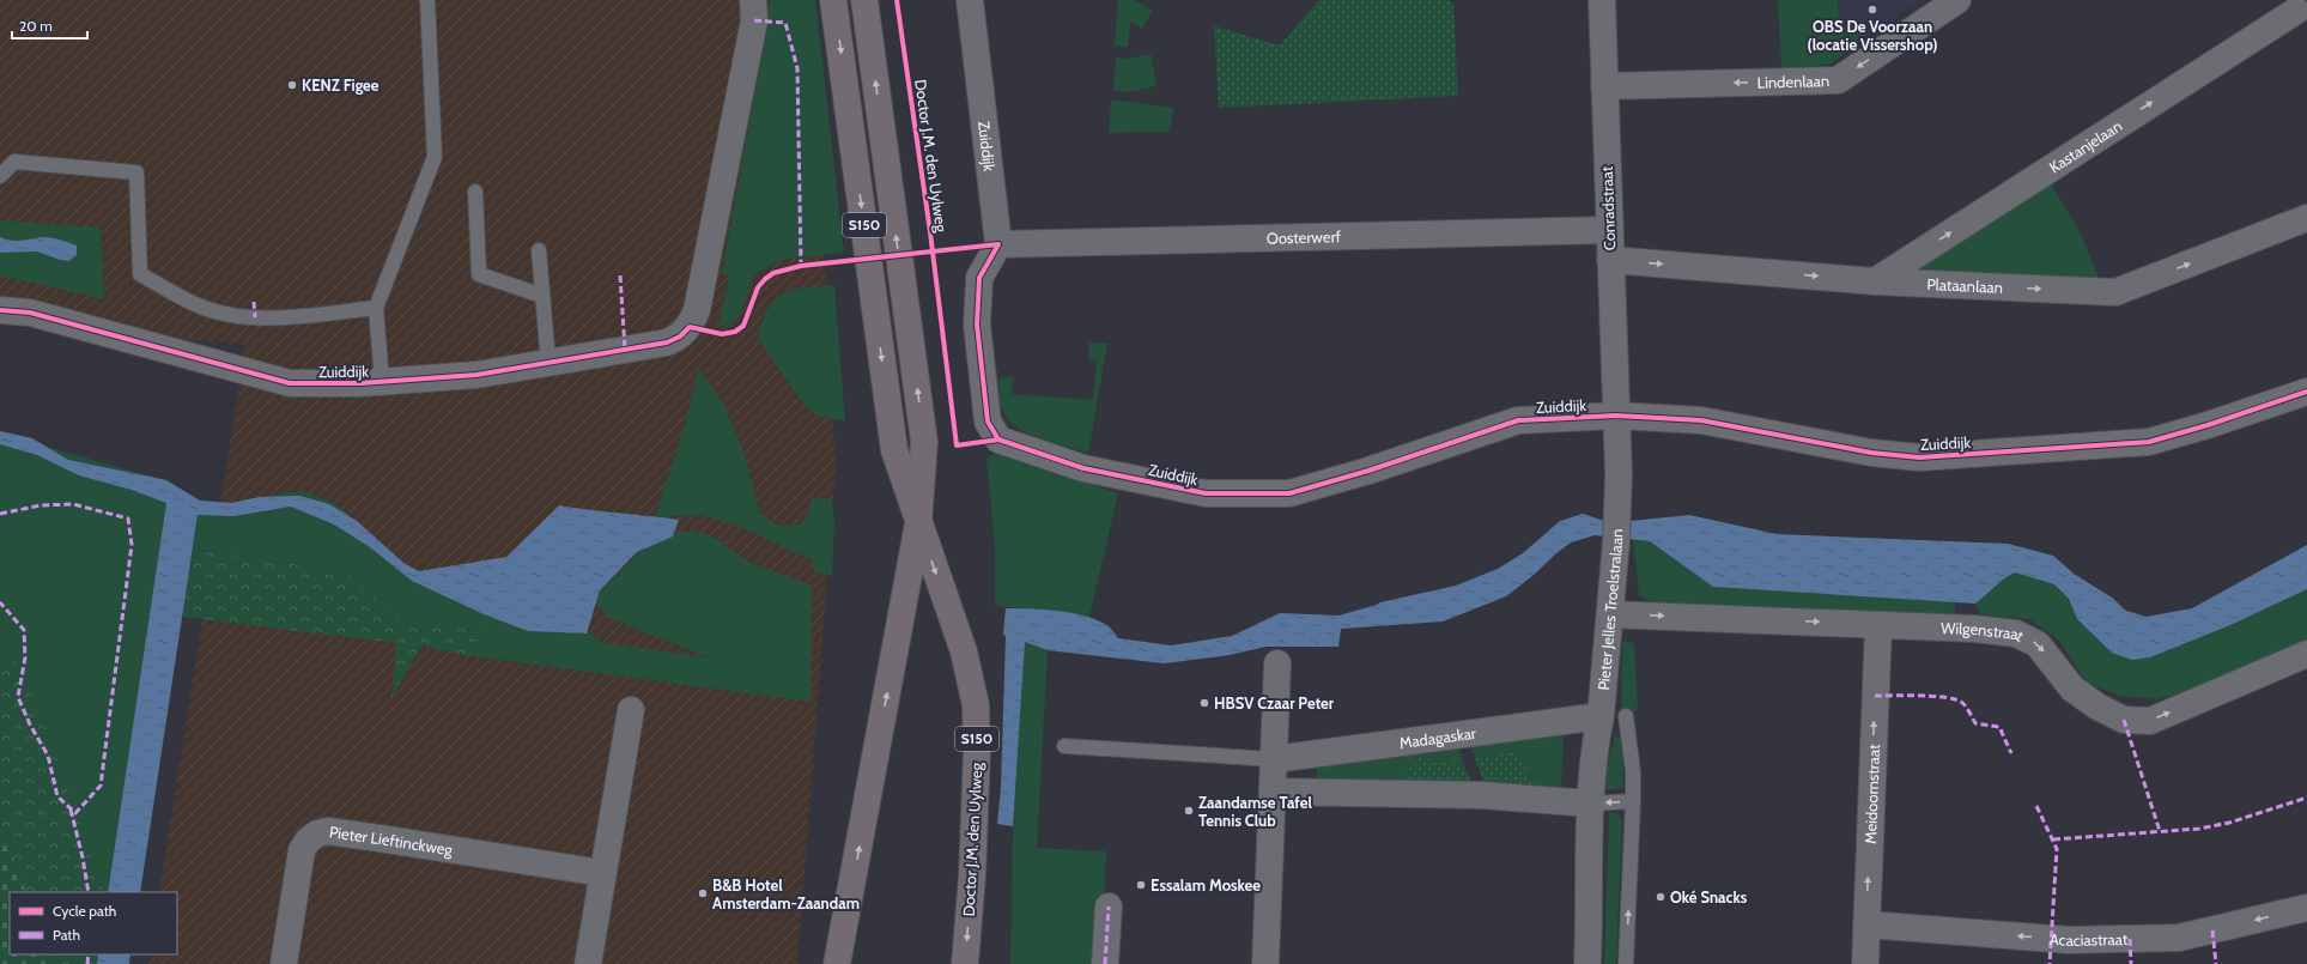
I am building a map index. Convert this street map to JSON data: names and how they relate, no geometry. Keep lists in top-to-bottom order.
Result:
{
  "streets": {
    "main road": ["Doctor J.M. den Uylweg", "S150"],
    "street": [
      "Lindenlaan",
      "Kastanjelaan",
      "Zuiddijk",
      "Conradstraat",
      "Oosterwerf",
      "Plataanlaan",
      "Pieter Jelles Troelstralaan",
      "Wilgenstraat",
      "Madagaskar",
      "Meidoornstraat",
      "Pieter Lieftinckweg",
      "Acaciastraat"
    ]
  },
  "crossings": [
    ["Lindenlaan", "Conradstraat"],
    ["Kastanjelaan", "Plataanlaan"],
    ["Zuiddijk", "Conradstraat"],
    ["Zuiddijk", "Oosterwerf"],
    ["Zuiddijk", "Pieter Jelles Troelstralaan"],
    ["Conradstraat", "Oosterwerf"],
    ["Conradstraat", "Plataanlaan"],
    ["Conradstraat", "Pieter Jelles Troelstralaan"],
    ["Pieter Jelles Troelstralaan", "Wilgenstraat"],
    ["Pieter Jelles Troelstralaan", "Madagaskar"],
    ["Wilgenstraat", "Meidoornstraat"],
    ["Meidoornstraat", "Acaciastraat"]
  ],
  "one_way": [
    "Lindenlaan",
    "Kastanjelaan",
    "Plataanlaan",
    "Wilgenstraat",
    "Meidoornstraat",
    "Acaciastraat"
  ],
  "places": [
    "OBS De Voorzaan (locatie Vissershop)",
    "KENZ Figee",
    "HBSV Czaar Peter",
    "Zaandamse Tafel Tennis Club",
    "Essalam Moskee",
    "B&B Hotel Amsterdam-Zaandam",
    "Oké Snacks"
  ],
  "legend": ["Cycle path", "Path"],
  "scale_bar": "20 m"
}
